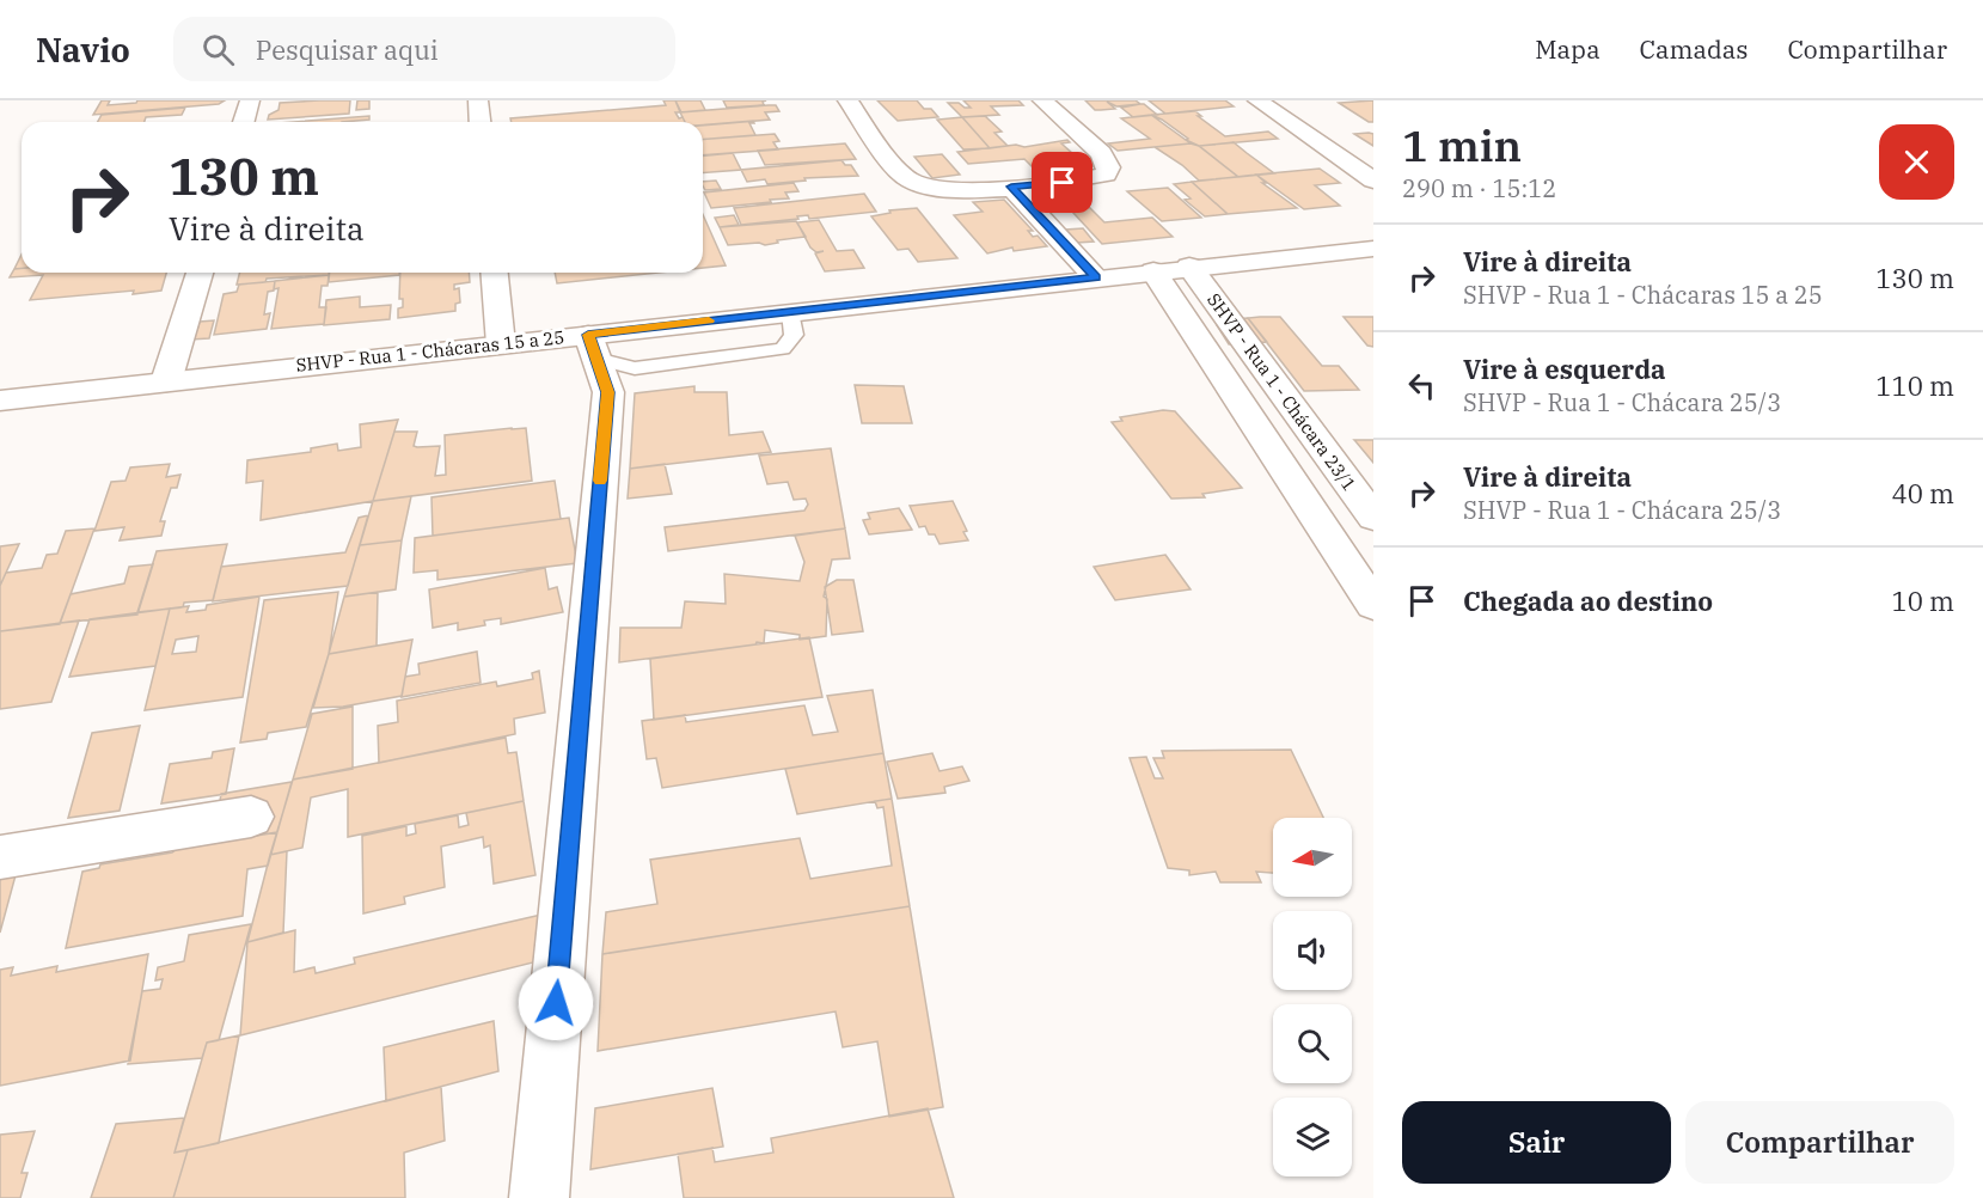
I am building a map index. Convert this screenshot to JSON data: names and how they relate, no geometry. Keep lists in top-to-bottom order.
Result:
{
  "streets": {
    "street": ["SHVP - Rua 1 - Chácaras 15 a 25", "SHVP - Rua 1 - Chácara 23/1"]
  },
  "crossings": [
    ["SHVP - Rua 1 - Chácaras 15 a 25", "SHVP - Rua 1 - Chácara 23/1"]
  ],
  "north": "left",
  "page": {
    "header": "Navio",
    "search": "Pesquisar aqui",
    "nav": ["Mapa", "Camadas", "Compartilhar"],
    "heading": ["1 min", "290 m · 15:12"],
    "turn": ["130 m", "Vire à direita"],
    "list": [
      {
        "name": "Vire à direita",
        "note": "SHVP - Rua 1 - Chácaras 15 a 25",
        "value": "130 m"
      },
      {
        "name": "Vire à esquerda",
        "note": "SHVP - Rua 1 - Chácara 25/3",
        "value": "110 m"
      },
      {
        "name": "Vire à direita",
        "note": "SHVP - Rua 1 - Chácara 25/3",
        "value": "40 m"
      },
      {
        "name": "Chegada ao destino",
        "value": "10 m"
      }
    ],
    "buttons": ["Sair", "Compartilhar"]
  }
}
